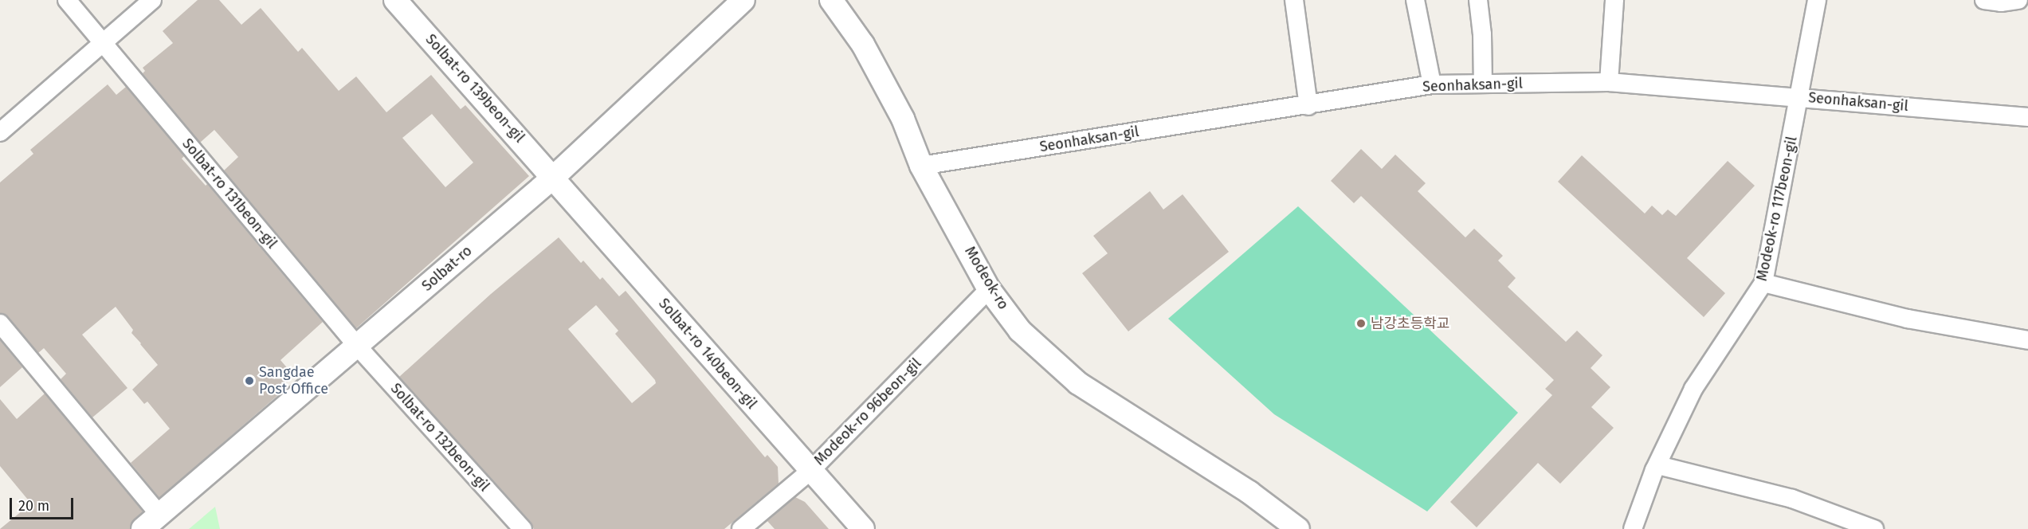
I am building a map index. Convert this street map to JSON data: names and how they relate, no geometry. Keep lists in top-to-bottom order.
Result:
{
  "streets": {
    "street": [
      "Seonhaksan-gil",
      "Solbat-ro 139beon-gil",
      "Solbat-ro 131beon-gil",
      "Modeok-ro 117beon-gil",
      "Solbat-ro",
      "Modeok-ro",
      "Solbat-ro 140beon-gil",
      "Modeok-ro 96beon-gil",
      "Solbat-ro 132beon-gil"
    ]
  },
  "crossings": [
    ["Seonhaksan-gil", "Modeok-ro 117beon-gil"],
    ["Seonhaksan-gil", "Modeok-ro"],
    ["Solbat-ro 139beon-gil", "Solbat-ro"],
    ["Solbat-ro 139beon-gil", "Solbat-ro 140beon-gil"],
    ["Solbat-ro 131beon-gil", "Solbat-ro"],
    ["Solbat-ro 131beon-gil", "Solbat-ro 132beon-gil"],
    ["Solbat-ro", "Solbat-ro 140beon-gil"],
    ["Solbat-ro", "Solbat-ro 132beon-gil"],
    ["Modeok-ro", "Modeok-ro 96beon-gil"],
    ["Solbat-ro 140beon-gil", "Modeok-ro 96beon-gil"]
  ],
  "places": ["남강초등학교", "Sangdae Post Office"],
  "scale_bar": "20 m"
}
